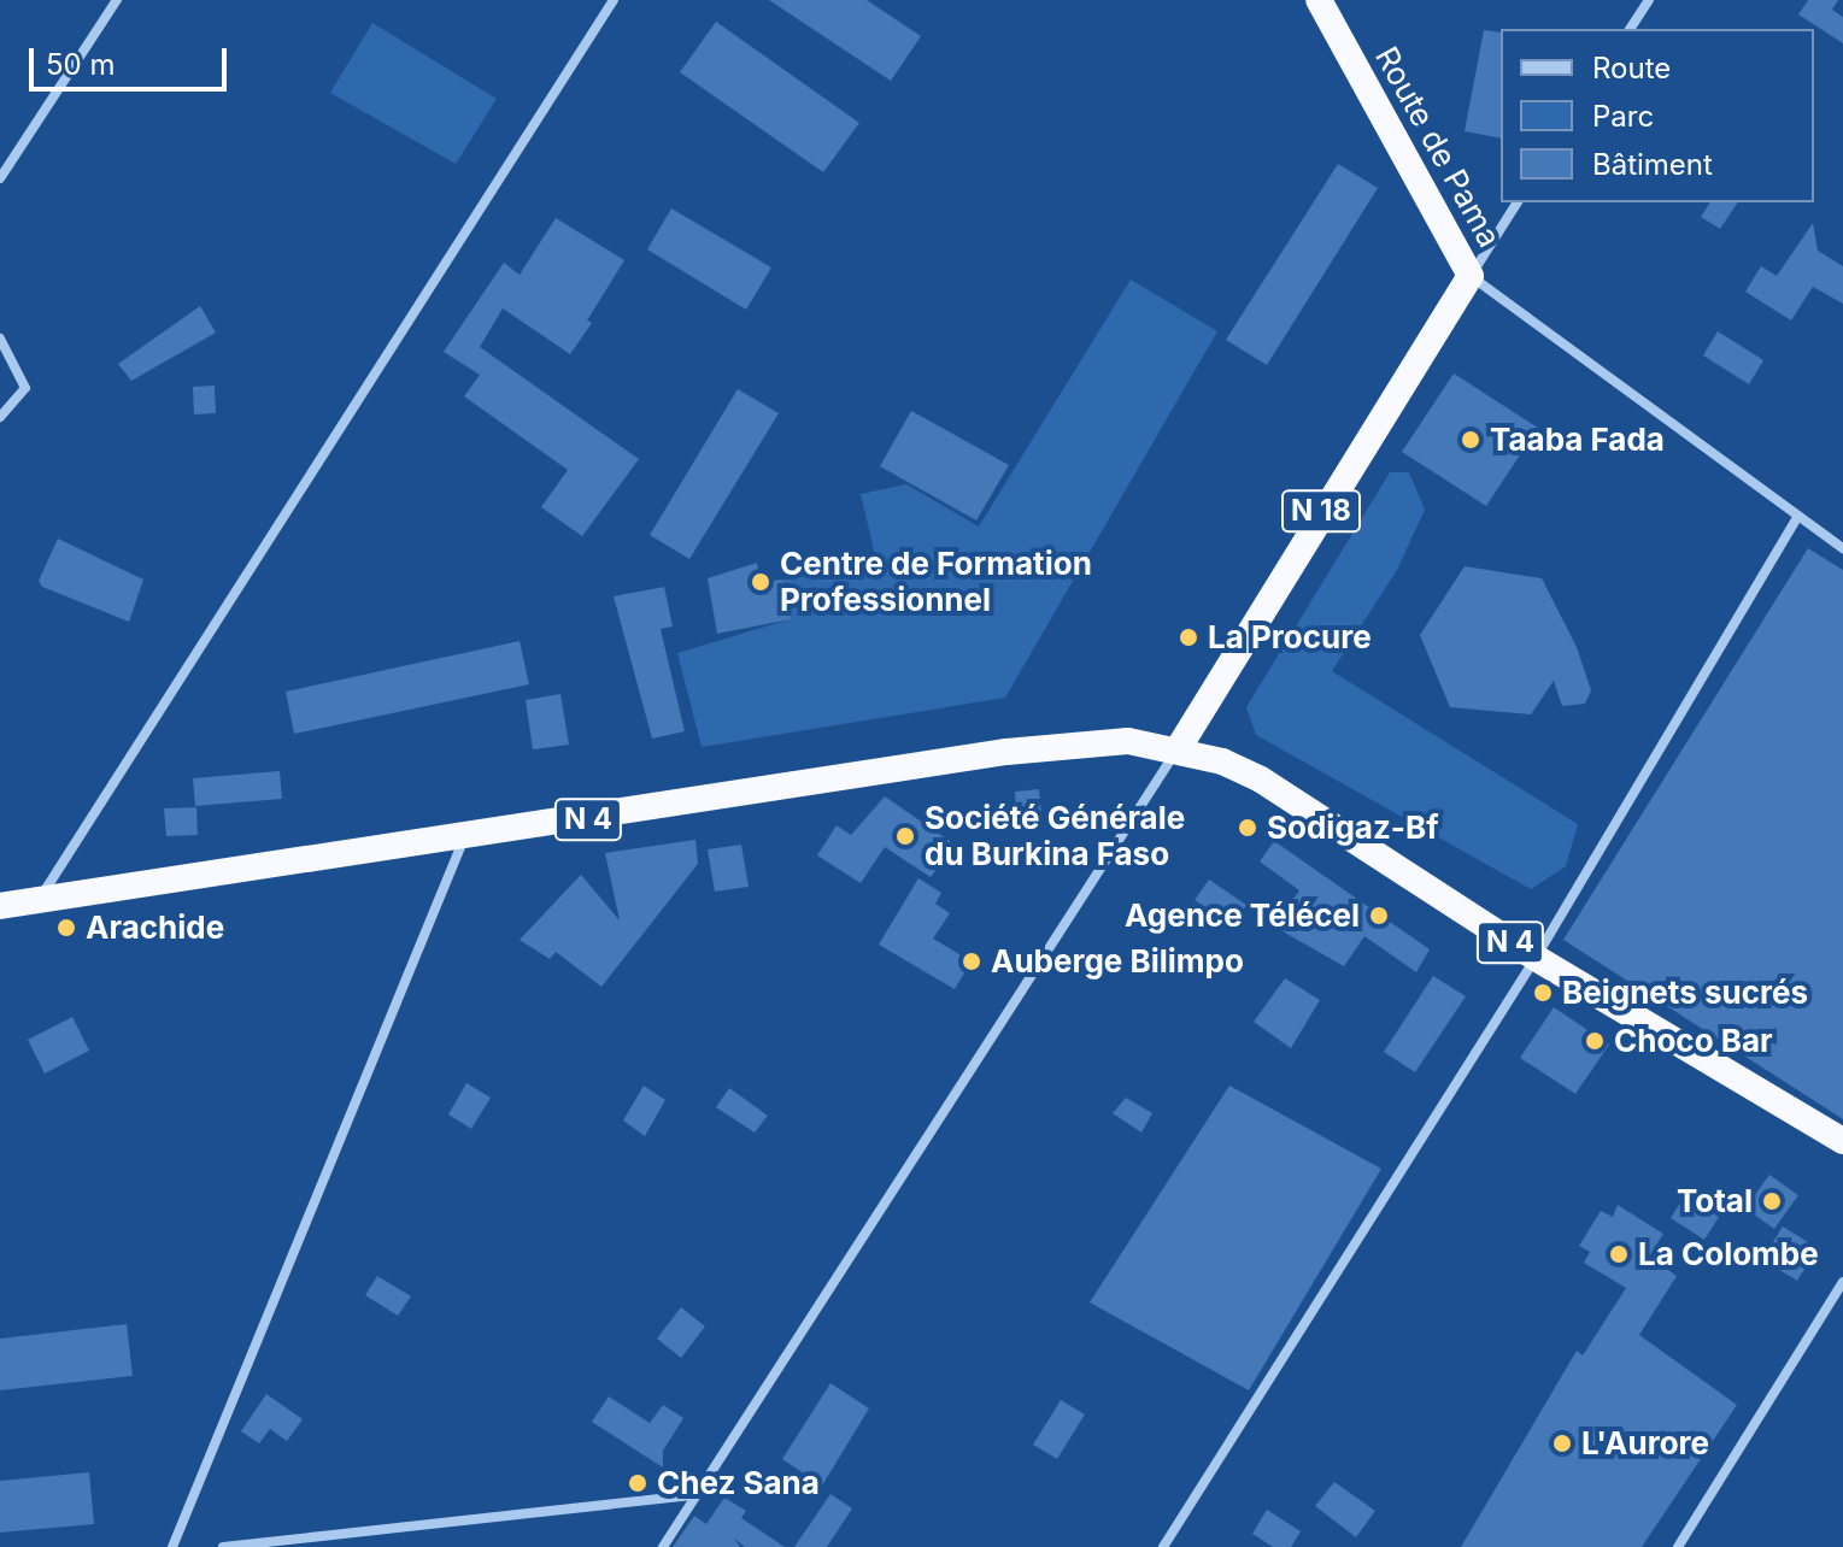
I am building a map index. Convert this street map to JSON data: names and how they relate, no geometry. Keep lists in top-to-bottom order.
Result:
{
  "streets": {
    "highway": ["Route de Pama", "N 18", "N 4"]
  },
  "crossings": [
    ["Route de Pama", "N 18"],
    ["N 18", "N 4"]
  ],
  "places": [
    "Taaba Fada",
    "Centre de Formation Professionnel",
    "La Procure",
    "Sodigaz-Bf",
    "Société Générale du Burkina Faso",
    "Agence Télécel",
    "Arachide",
    "Auberge Bilimpo",
    "Beignets sucrés",
    "Choco Bar",
    "Total",
    "La Colombe",
    "L'Aurore",
    "Chez Sana"
  ],
  "legend": ["Route", "Parc", "Bâtiment"],
  "scale_bar": "50 m"
}
